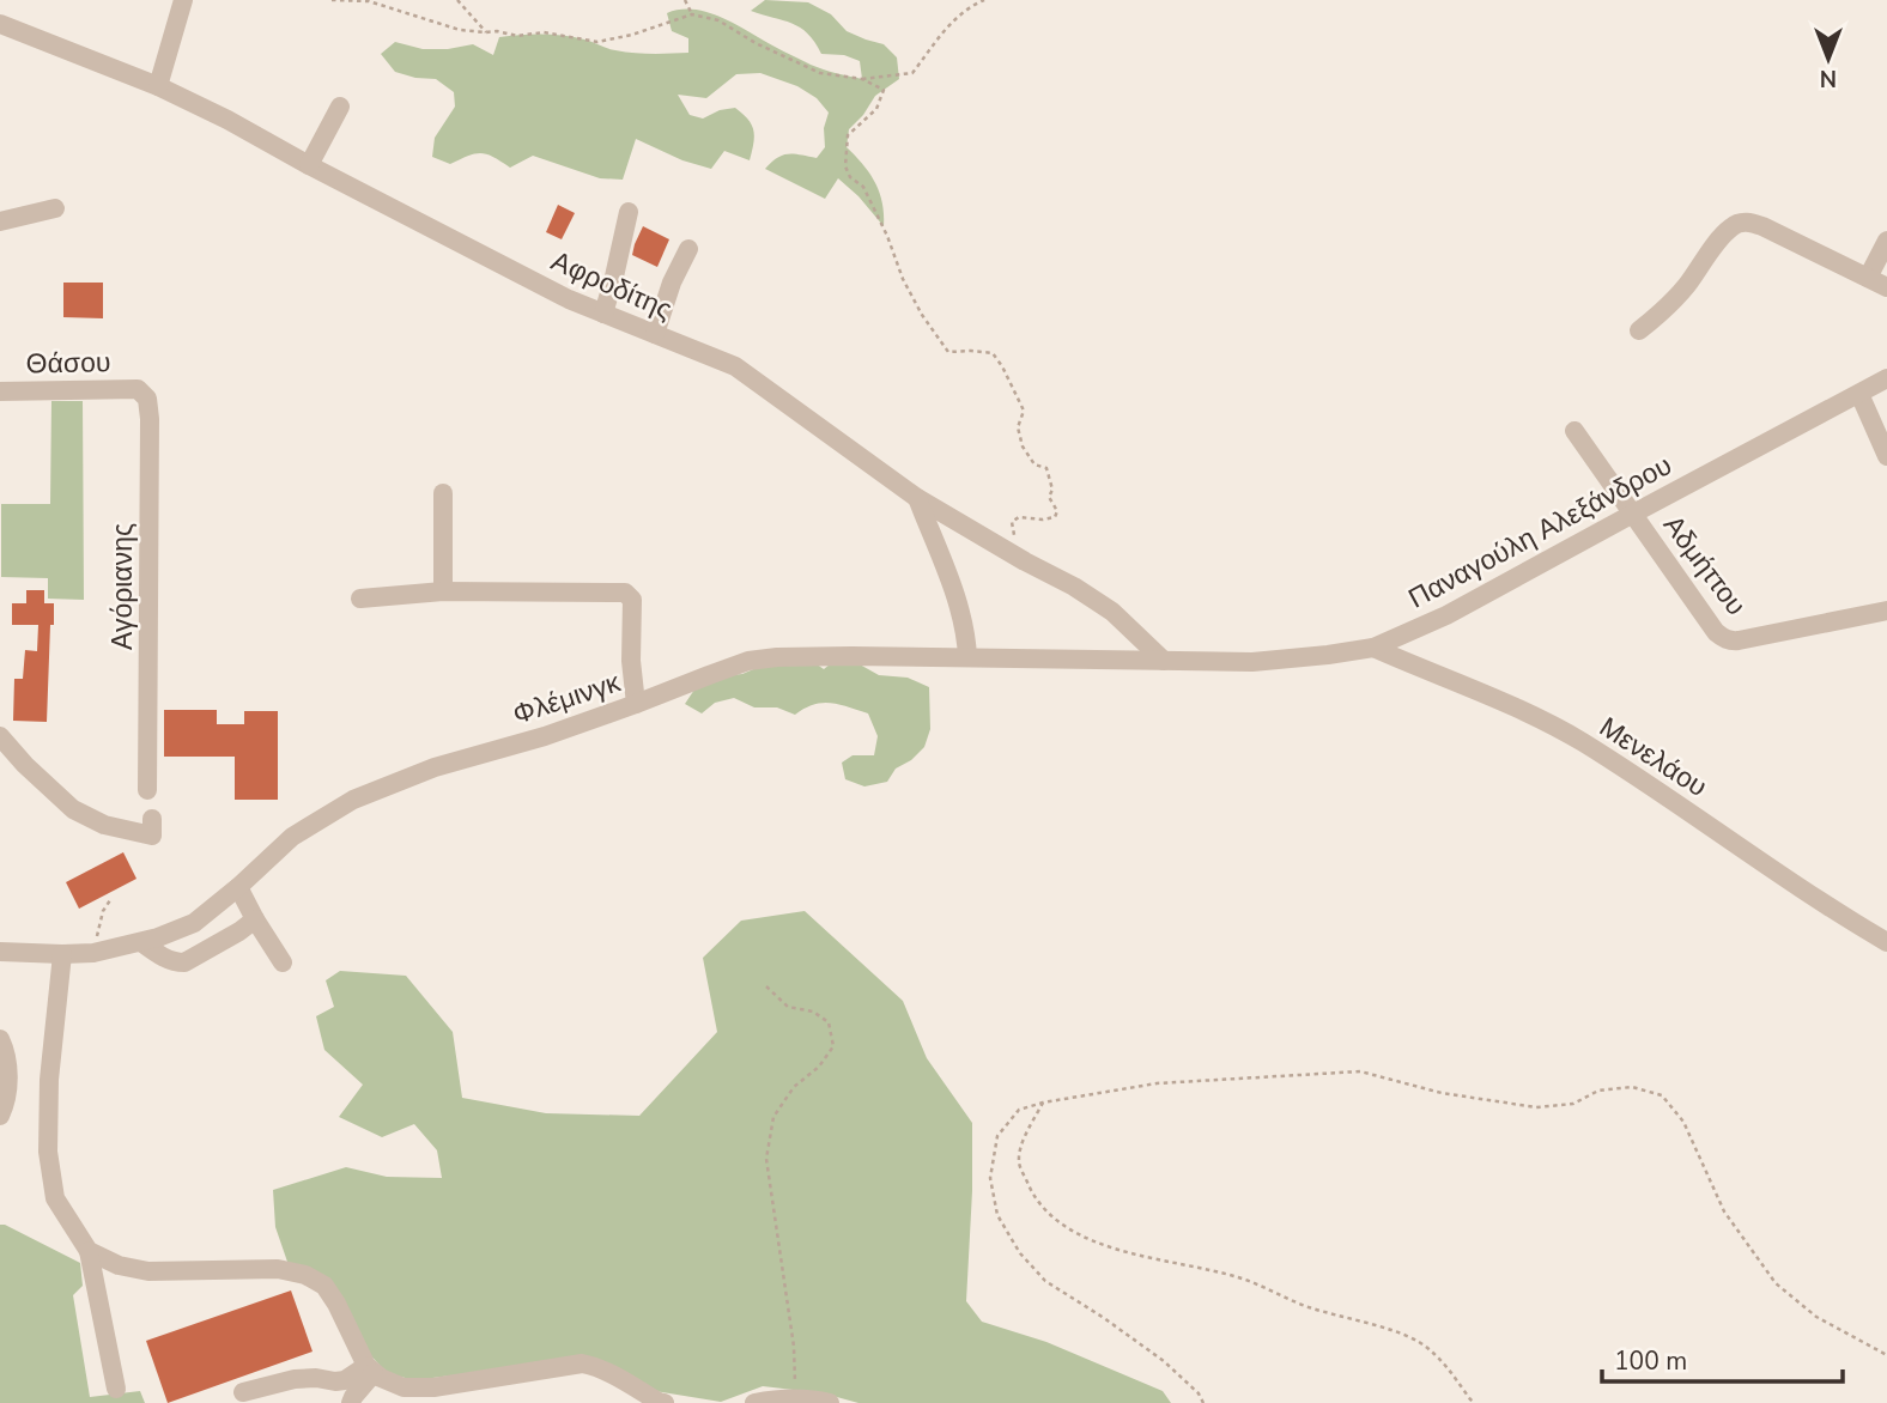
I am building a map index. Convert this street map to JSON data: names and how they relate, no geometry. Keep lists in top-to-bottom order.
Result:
{
  "streets": {
    "street": [
      "Αφροδίτης",
      "Θάσου",
      "Παναγούλη Αλεξάνδρου",
      "Αδμήττου",
      "Αγόριανης",
      "Φλέμινγκ",
      "Μενελάου"
    ]
  },
  "crossings": [
    ["Αφροδίτης", "Φλέμινγκ"],
    ["Θάσου", "Αγόριανης"],
    ["Παναγούλη Αλεξάνδρου", "Αδμήττου"],
    ["Παναγούλη Αλεξάνδρου", "Φλέμινγκ"],
    ["Παναγούλη Αλεξάνδρου", "Μενελάου"]
  ],
  "scale_bar": "100 m",
  "north": "bottom"
}
